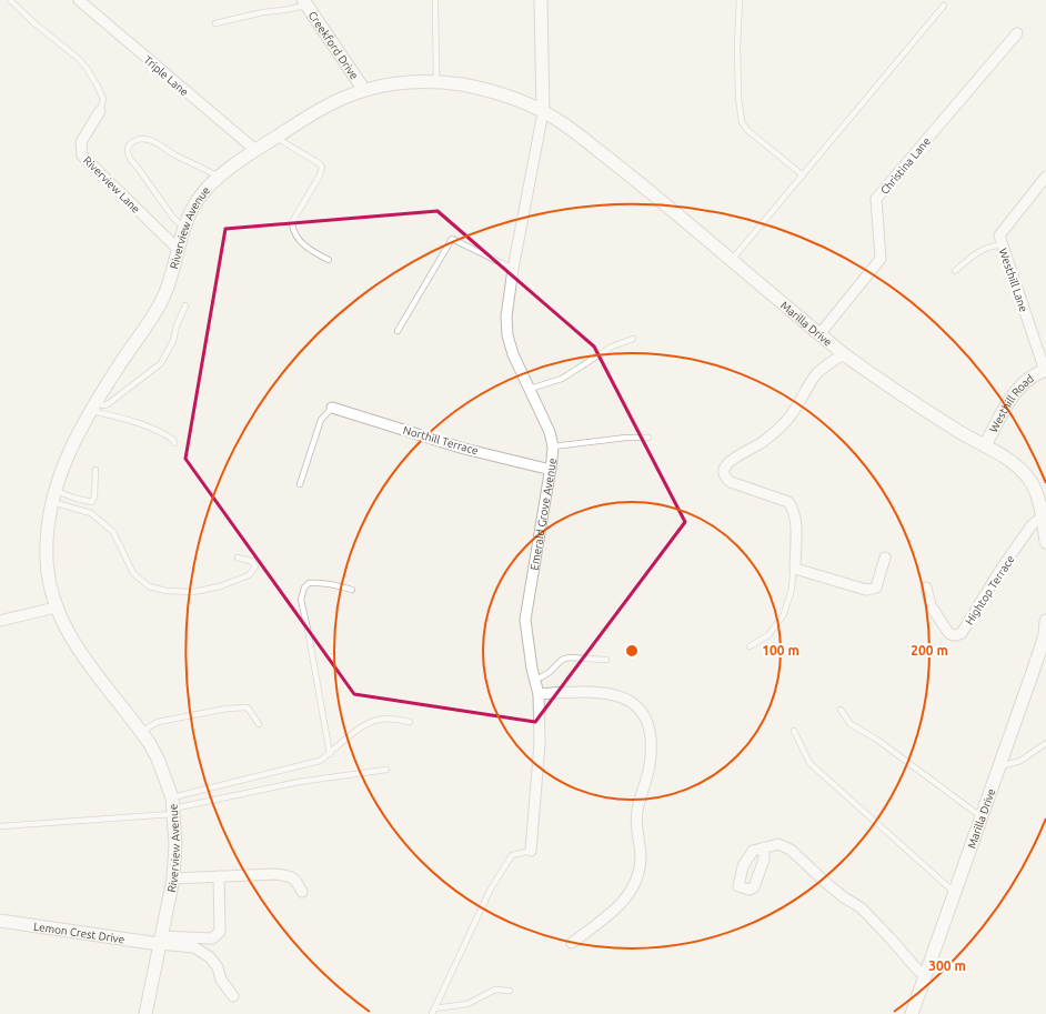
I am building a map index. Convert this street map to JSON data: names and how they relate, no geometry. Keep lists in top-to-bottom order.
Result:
{
  "streets": {
    "street": [
      "Creekford Drive",
      "Triple Lane",
      "Christina Lane",
      "Riverview Lane",
      "Riverview Avenue",
      "Westhill Lane",
      "Marilla Drive",
      "Westhill Road",
      "Northill Terrace",
      "Emerald Grove Avenue",
      "Hightop Terrace",
      "Lemon Crest Drive"
    ]
  },
  "crossings": [
    ["Creekford Drive", "Riverview Avenue"],
    ["Triple Lane", "Riverview Avenue"],
    ["Christina Lane", "Marilla Drive"],
    ["Riverview Lane", "Riverview Avenue"],
    ["Riverview Avenue", "Marilla Drive"],
    ["Riverview Avenue", "Emerald Grove Avenue"],
    ["Riverview Avenue", "Lemon Crest Drive"],
    ["Westhill Lane", "Westhill Road"],
    ["Marilla Drive", "Westhill Road"],
    ["Marilla Drive", "Emerald Grove Avenue"],
    ["Marilla Drive", "Hightop Terrace"],
    ["Northill Terrace", "Emerald Grove Avenue"]
  ],
  "rings": ["100 m", "200 m", "300 m"]
}
